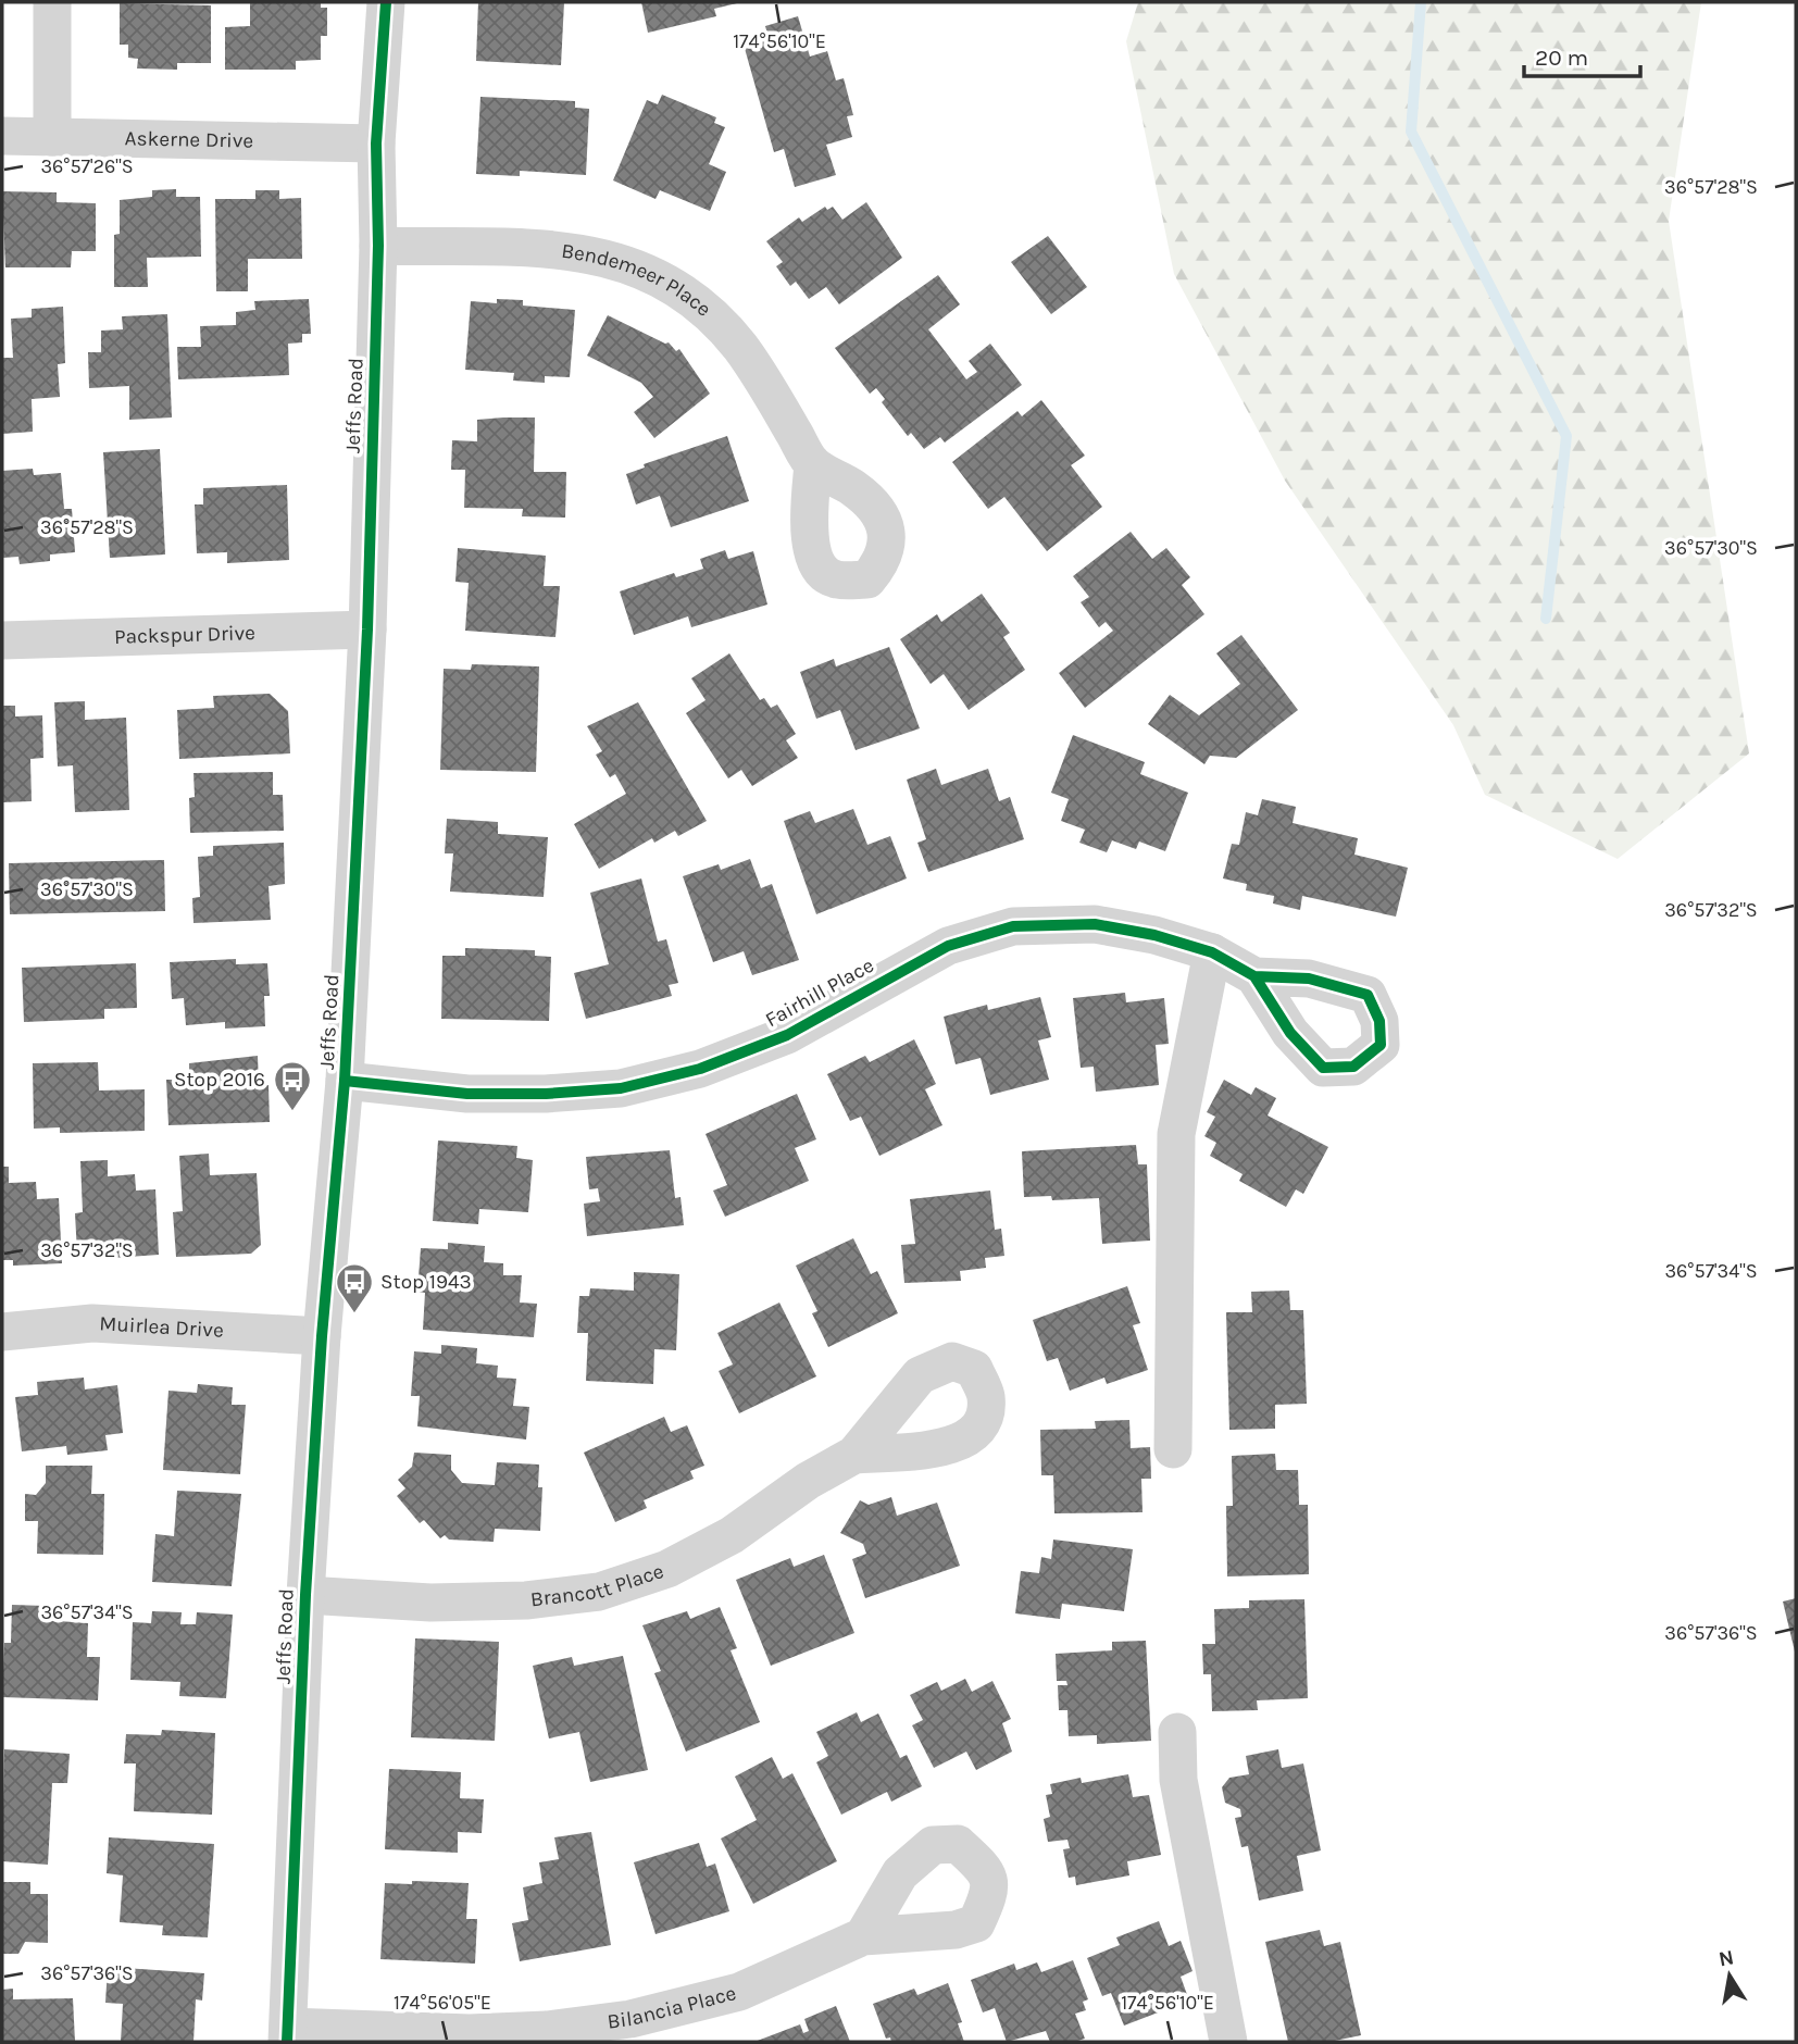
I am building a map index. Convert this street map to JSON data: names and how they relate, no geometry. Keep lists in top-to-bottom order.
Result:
{
  "streets": {
    "street": [
      "Askerne Drive",
      "Bendemeer Place",
      "Jeffs Road",
      "Packspur Drive",
      "Fairhill Place",
      "Muirlea Drive",
      "Brancott Place",
      "Bilancia Place"
    ]
  },
  "crossings": [
    ["Askerne Drive", "Jeffs Road"],
    ["Bendemeer Place", "Jeffs Road"],
    ["Jeffs Road", "Packspur Drive"],
    ["Jeffs Road", "Fairhill Place"],
    ["Jeffs Road", "Muirlea Drive"],
    ["Jeffs Road", "Brancott Place"],
    ["Jeffs Road", "Bilancia Place"]
  ],
  "places": {
    "bus stop": ["Stop 2016", "Stop 1943"]
  },
  "scale_bar": "20 m",
  "north": "top",
  "coordinates": [
    "174°56'10\"E",
    "36°57'26\"S",
    "36°57'28\"S",
    "36°57'30\"S",
    "36°57'32\"S",
    "36°57'34\"S",
    "36°57'36\"S",
    "174°56'05\"E"
  ]
}
